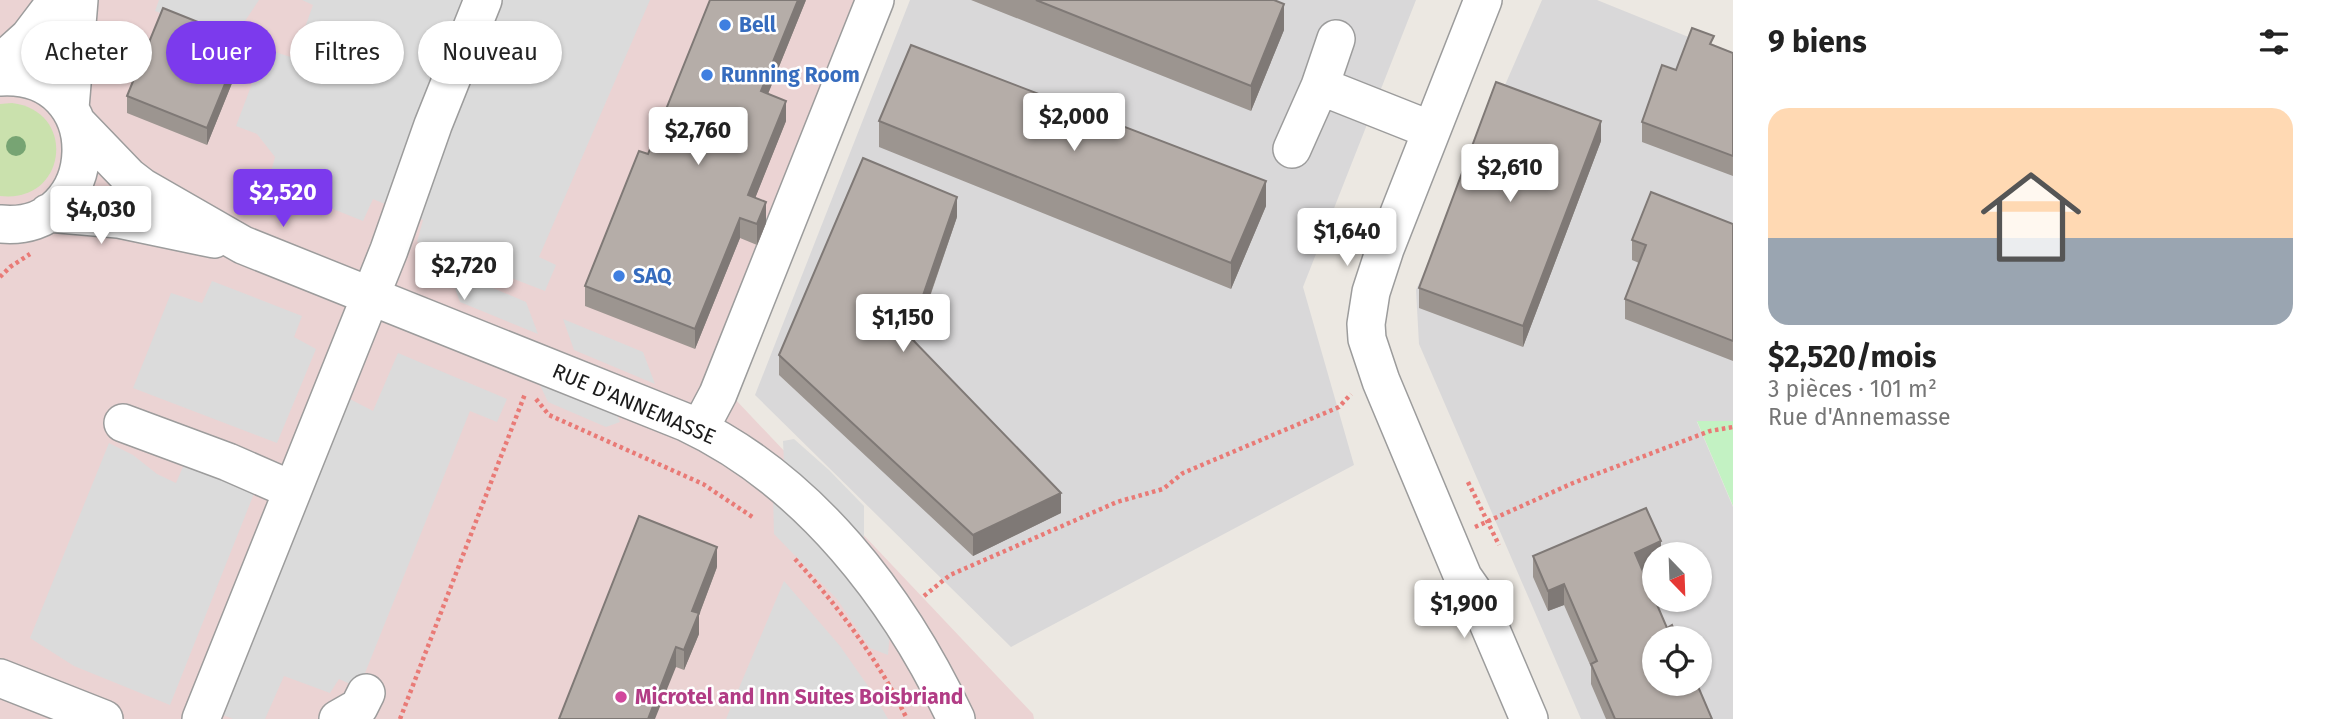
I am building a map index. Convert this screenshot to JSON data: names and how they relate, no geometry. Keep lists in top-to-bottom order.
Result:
{
  "streets": {
    "street": ["RUE D'ANNEMASSE"]
  },
  "places": [
    "Bell",
    "Running Room",
    "SAQ",
    "Microtel and Inn Suites Boisbriand"
  ],
  "north": "bottom right",
  "page": {
    "heading": "9 biens",
    "chip": [
      "Acheter",
      "Louer",
      "Filtres",
      "Nouveau"
    ],
    "list": [
      {
        "name": "$2,520/mois",
        "note": "3 pièces · 101 m² · Rue d'Annemasse"
      }
    ],
    "price": [
      "$2,000",
      "$2,760",
      "$2,610",
      "$2,520",
      "$4,030",
      "$1,640",
      "$2,720",
      "$1,150",
      "$1,900"
    ]
  }
}
